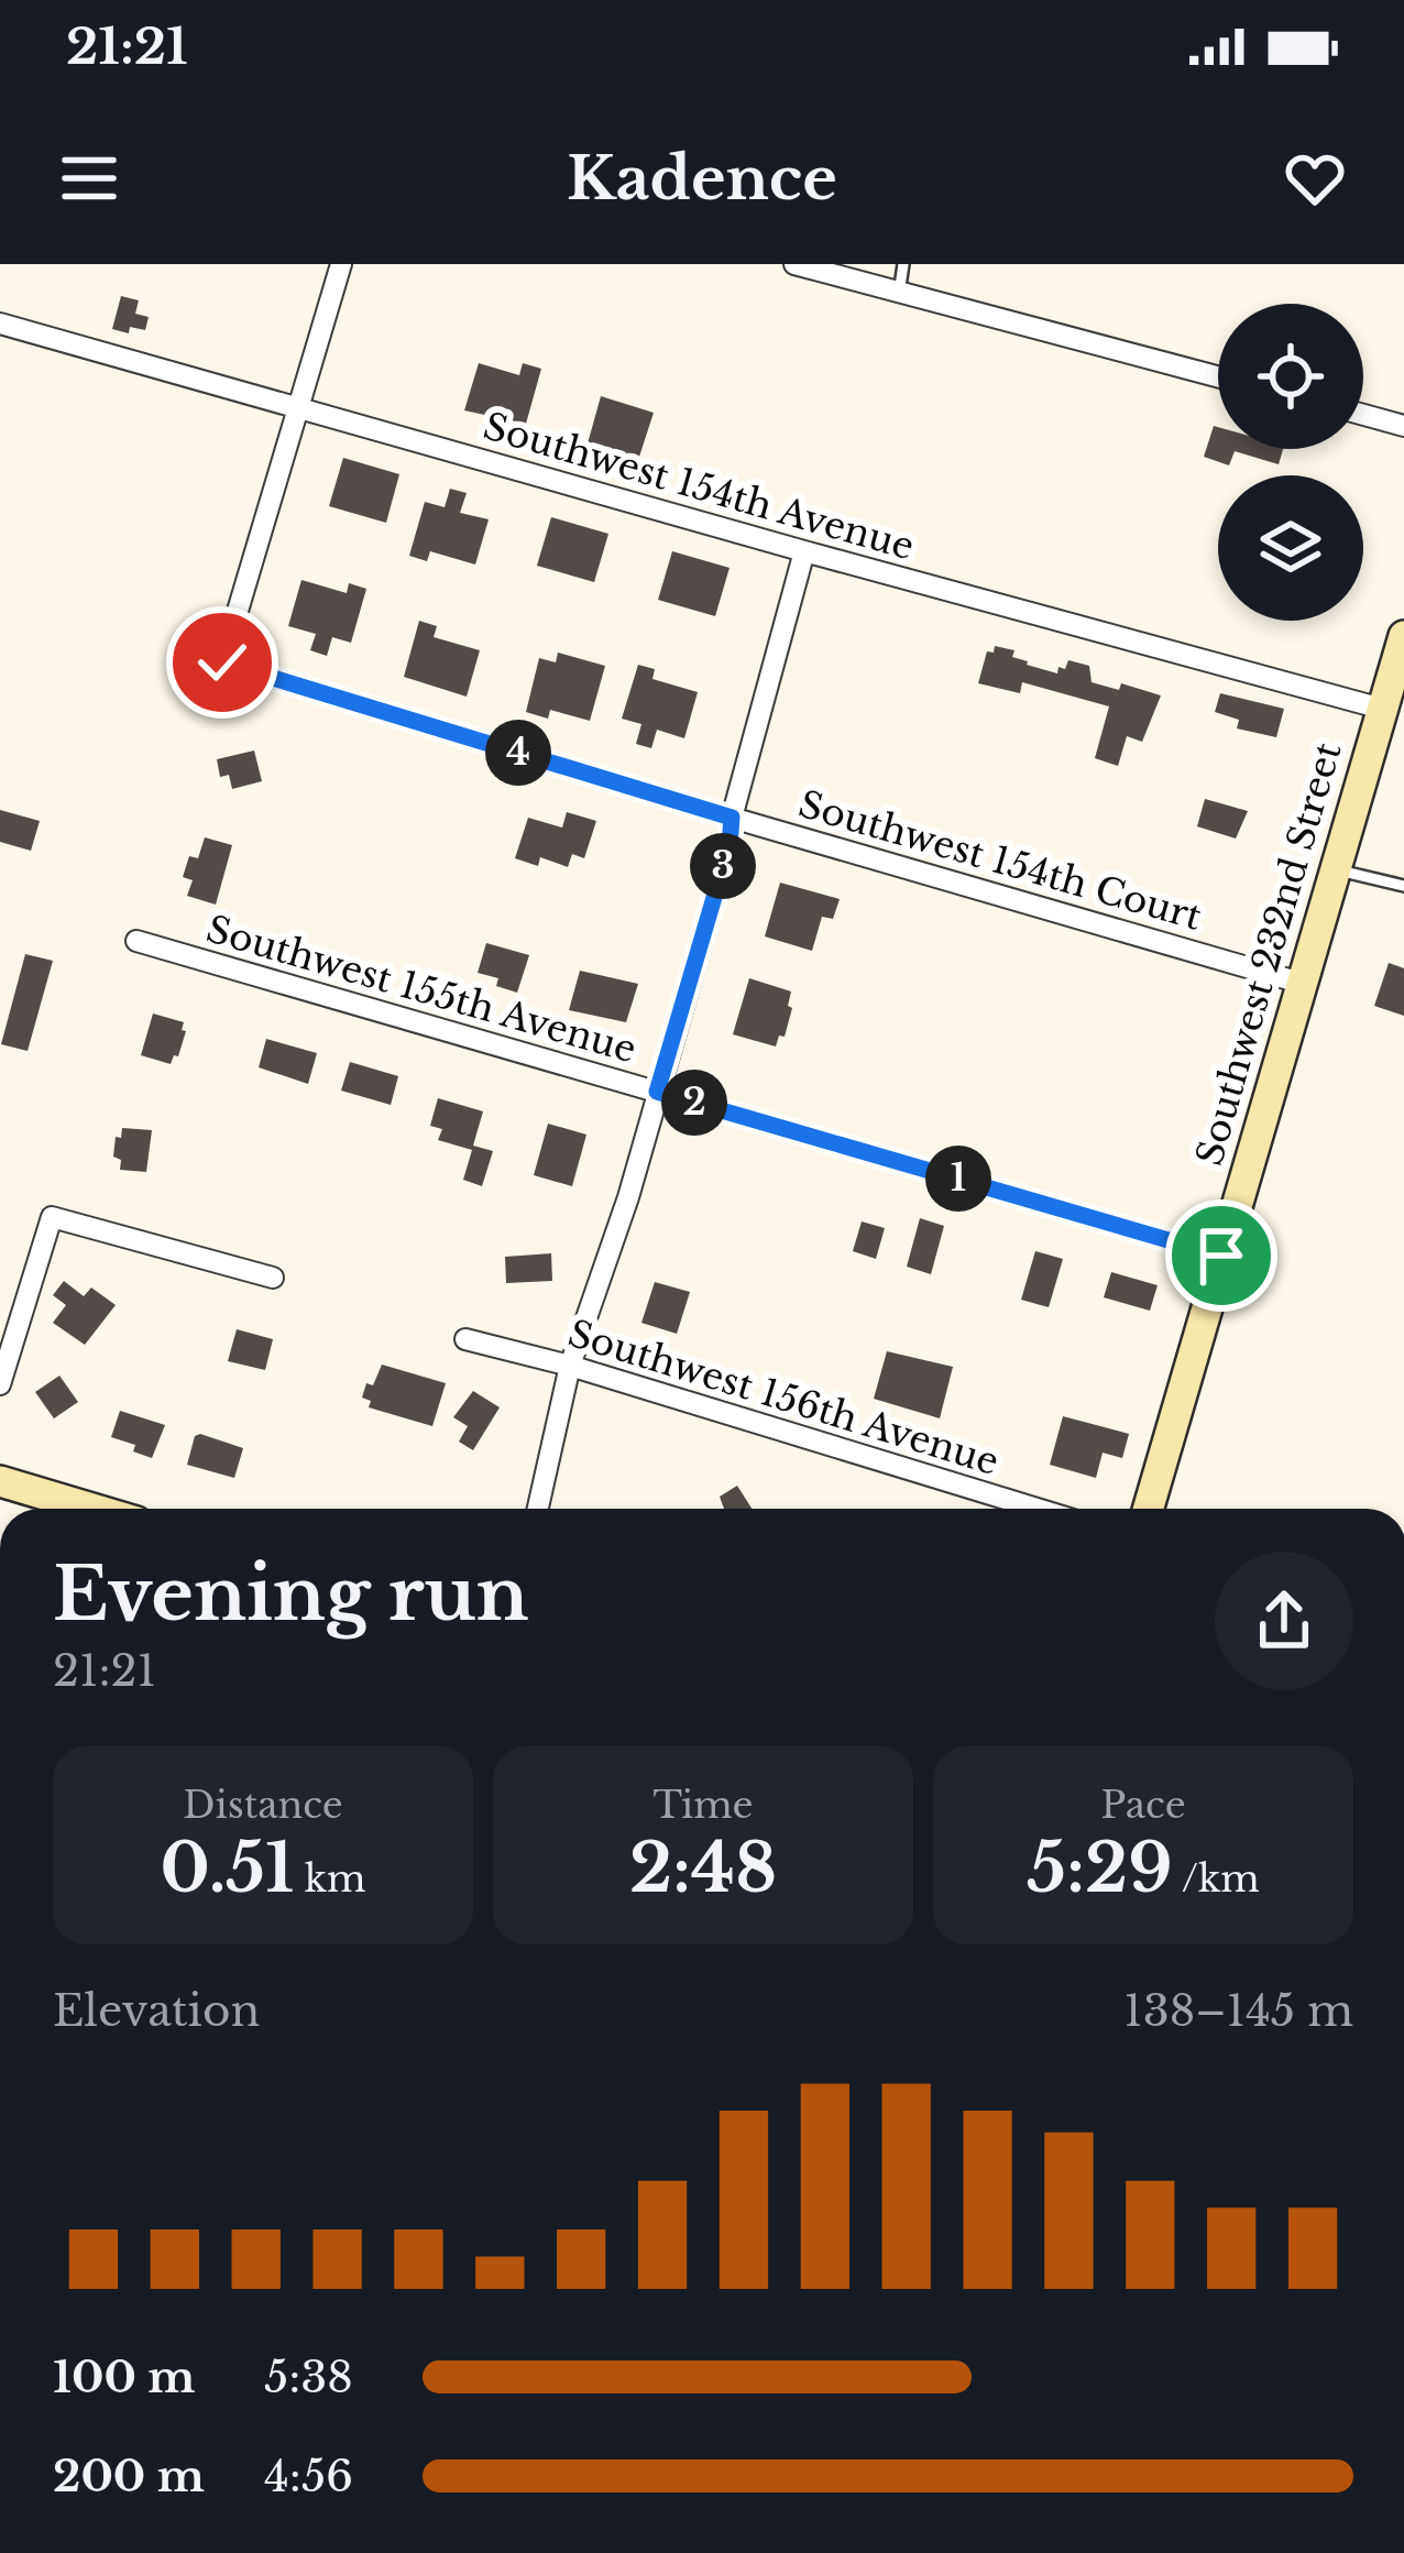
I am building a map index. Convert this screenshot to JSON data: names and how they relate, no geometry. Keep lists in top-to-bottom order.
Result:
{
  "streets": {
    "street": [
      "Southwest 154th Avenue",
      "Southwest 154th Court",
      "Southwest 232nd Street",
      "Southwest 155th Avenue",
      "Southwest 156th Avenue"
    ]
  },
  "crossings": [
    ["Southwest 154th Avenue", "Southwest 154th Court"],
    ["Southwest 154th Avenue", "Southwest 232nd Street"],
    ["Southwest 154th Court", "Southwest 232nd Street"],
    ["Southwest 232nd Street", "Southwest 155th Avenue"]
  ],
  "page": {
    "status": "21:21",
    "header": "Kadence",
    "pins": [
      "4",
      "3",
      "2",
      "1"
    ],
    "heading": ["Evening run", "21:21"],
    "stats": [
      ["Distance", "0.51 km"],
      ["Time", "2:48"],
      ["Pace", "5:29 /km"]
    ],
    "chart": ["Elevation", "138–145 m"],
    "list": [
      {
        "name": "100 m",
        "note": "5:38"
      },
      {
        "name": "200 m",
        "note": "4:56"
      }
    ]
  }
}
